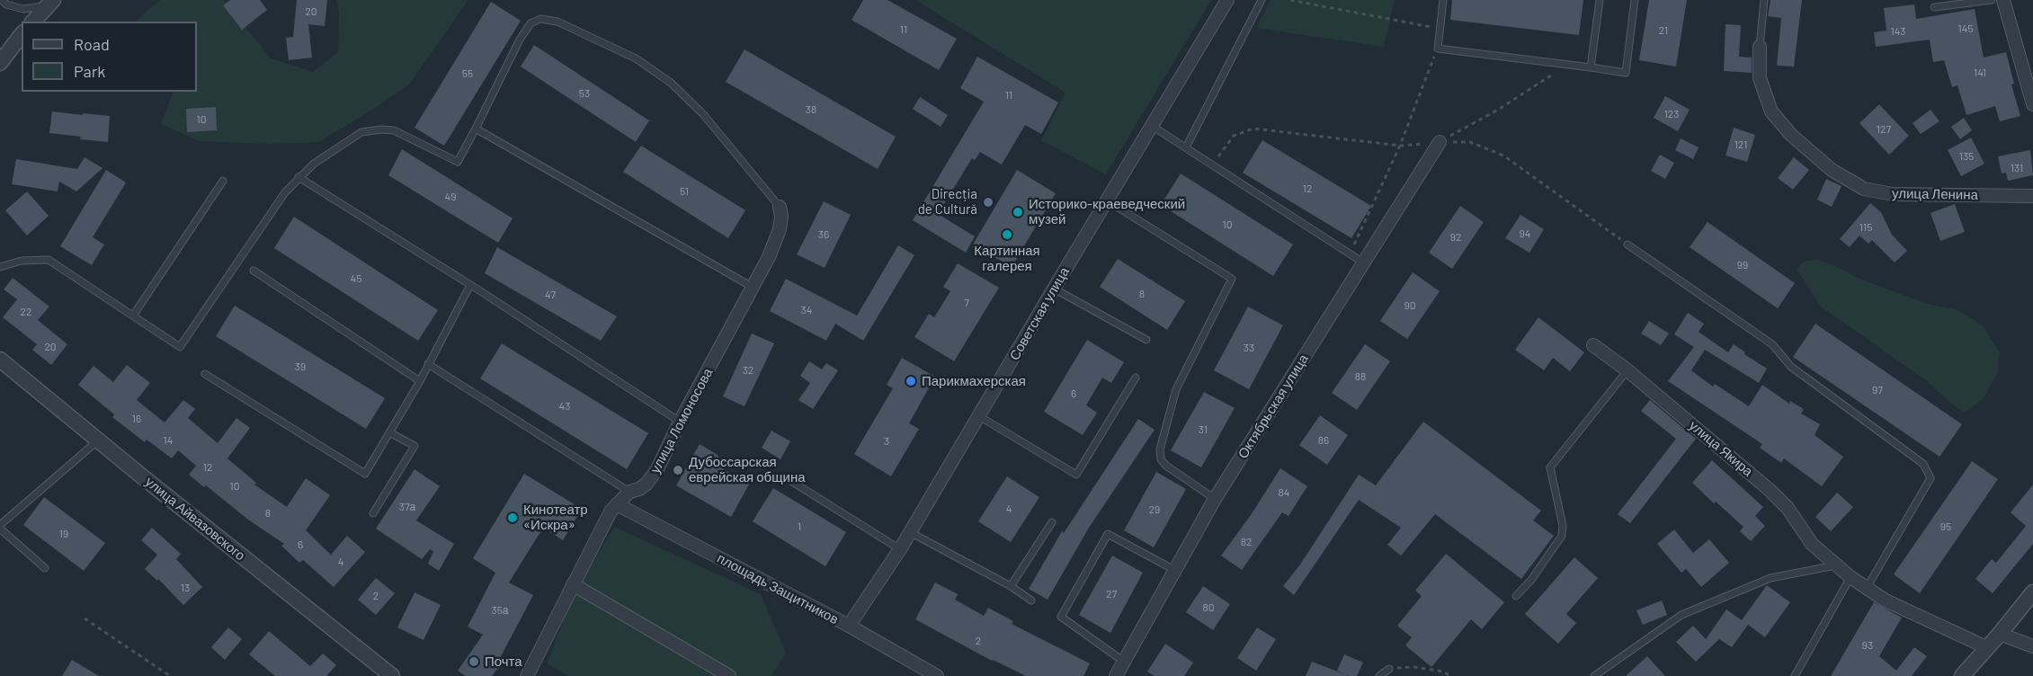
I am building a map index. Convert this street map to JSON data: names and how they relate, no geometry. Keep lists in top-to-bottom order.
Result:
{
  "streets": {
    "street": [
      "улица Ленина",
      "Советская улица",
      "Октябрьская улица",
      "улица Ломоносова",
      "улица Якира",
      "улица Айвазовского",
      "площадь Защитников"
    ]
  },
  "crossings": [
    ["Советская улица", "площадь Защитников"],
    ["улица Ломоносова", "площадь Защитников"]
  ],
  "places": [
    "Direcția de Cultură",
    "Историко-краеведческий музей",
    "Картинная галерея",
    "Парикмахерская",
    "Дубоссарская еврейская община",
    "Кинотеатр «Искра»",
    "Почта"
  ],
  "house_numbers": [
    "20",
    "145",
    "11",
    "21",
    "143",
    "141",
    "55",
    "53",
    "11",
    "38",
    "123",
    "10",
    "127",
    "121",
    "135",
    "131",
    "12",
    "51",
    "49",
    "10",
    "115",
    "94",
    "36",
    "92",
    "99",
    "45",
    "8",
    "47",
    "7",
    "90",
    "34",
    "22",
    "20",
    "33",
    "39",
    "32",
    "88",
    "97",
    "6",
    "43",
    "16",
    "31",
    "14",
    "86",
    "3",
    "12",
    "10",
    "84",
    "37а",
    "4",
    "29",
    "8",
    "1",
    "95",
    "19",
    "82",
    "6",
    "4",
    "13",
    "27",
    "2",
    "80",
    "35а",
    "2",
    "93"
  ],
  "legend": ["Road", "Park"]
}
